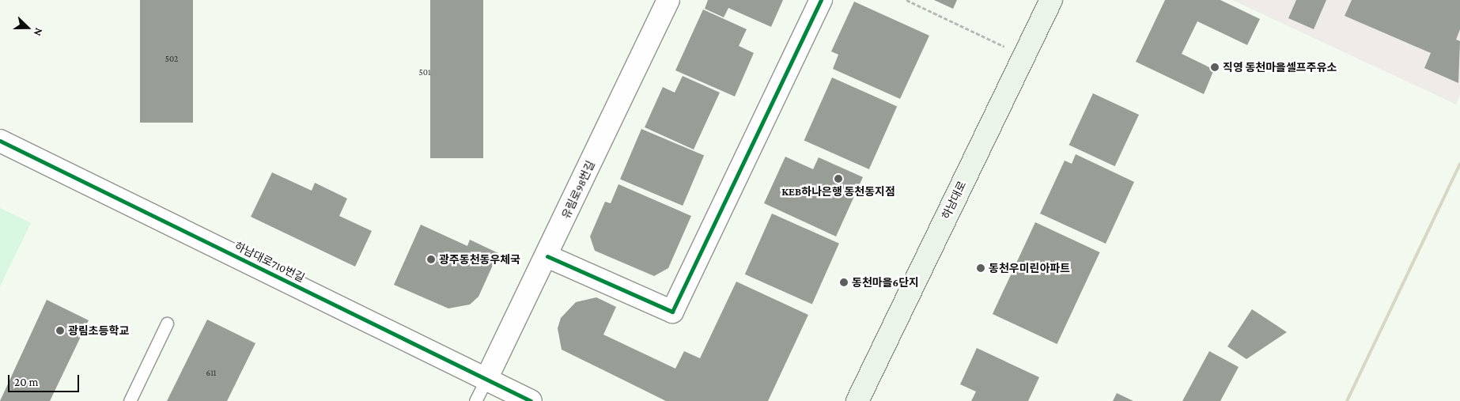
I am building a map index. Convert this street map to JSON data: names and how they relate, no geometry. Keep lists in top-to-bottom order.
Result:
{
  "streets": {
    "main road": ["하남대로"],
    "street": ["유림로98번길", "하남대로710번길"]
  },
  "crossings": [
    ["유림로98번길", "하남대로710번길"]
  ],
  "places": [
    "직영 동천마을셀프주유소",
    "KEB하나은행 동천동지점",
    "광주동천동우체국",
    "동천우미린아파트",
    "동천마을6단지",
    "광림초등학교"
  ],
  "house_numbers": ["502", "501", "611"],
  "scale_bar": "20 m",
  "north": "right"
}
